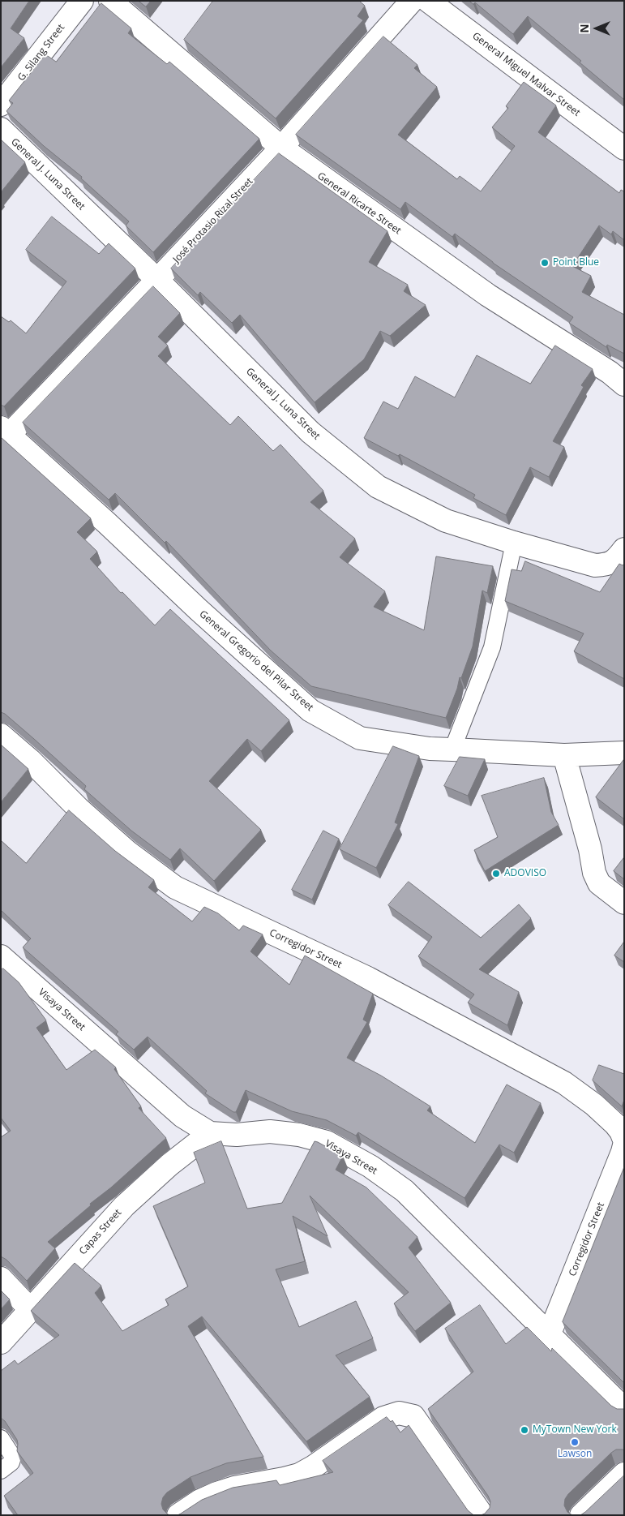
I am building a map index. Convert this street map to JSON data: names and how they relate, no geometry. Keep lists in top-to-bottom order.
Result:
{
  "streets": {
    "street": [
      "G. Silang Street",
      "General Miguel Malvar Street",
      "General J. Luna Street",
      "General Ricarte Street",
      "José Protasio Rizal Street",
      "General Gregorio del Pilar Street",
      "Corregidor Street",
      "Visaya Street",
      "Capas Street"
    ]
  },
  "crossings": [
    ["General J. Luna Street", "José Protasio Rizal Street"],
    ["General Ricarte Street", "José Protasio Rizal Street"],
    ["José Protasio Rizal Street", "General Gregorio del Pilar Street"],
    ["Corregidor Street", "Visaya Street"],
    ["Visaya Street", "Capas Street"]
  ],
  "places": [
    "Point Blue",
    "ADOVISO",
    "MyTown New York",
    "Lawson"
  ],
  "north": "left"
}
